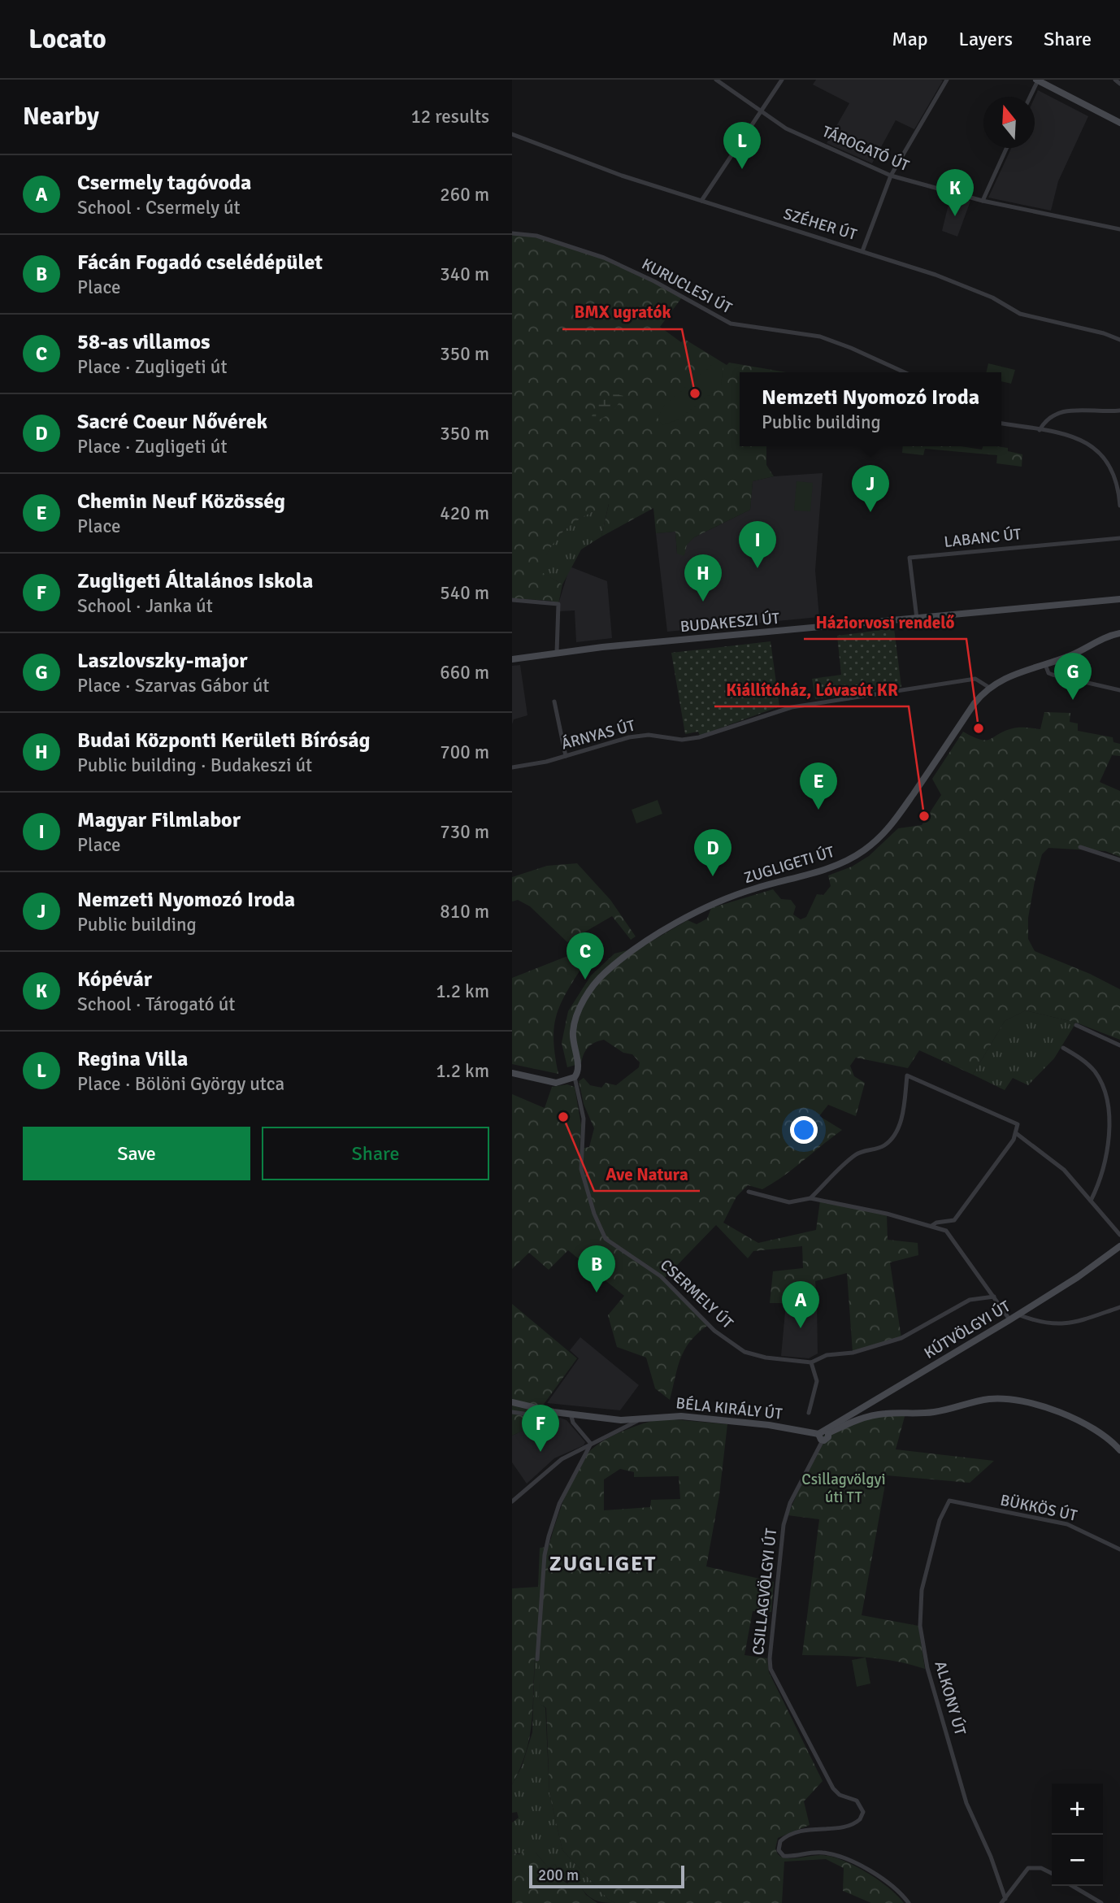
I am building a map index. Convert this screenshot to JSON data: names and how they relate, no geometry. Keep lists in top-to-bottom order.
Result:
{
  "streets": {
    "street": [
      "TÁROGATÓ ÚT",
      "SZÉHER ÚT",
      "KURUCLESI ÚT",
      "LABANC ÚT",
      "BUDAKESZI ÚT",
      "ÁRNYAS ÚT",
      "ZUGLIGETI ÚT",
      "CSERMELY ÚT",
      "KÚTVÖLGYI ÚT",
      "BÉLA KIRÁLY ÚT",
      "BÜKKÖS ÚT",
      "CSILLAGVÖLGYI ÚT",
      "ALKONY ÚT"
    ]
  },
  "crossings": [
    ["LABANC ÚT", "BUDAKESZI ÚT"],
    ["ÁRNYAS ÚT", "ZUGLIGETI ÚT"],
    ["ZUGLIGETI ÚT", "CSERMELY ÚT"],
    ["KÚTVÖLGYI ÚT", "BÉLA KIRÁLY ÚT"],
    ["KÚTVÖLGYI ÚT", "CSILLAGVÖLGYI ÚT"],
    ["BÉLA KIRÁLY ÚT", "CSILLAGVÖLGYI ÚT"],
    ["BÜKKÖS ÚT", "ALKONY ÚT"]
  ],
  "districts": ["ZUGLIGET"],
  "parks": ["Csillagvölgyi úti TT"],
  "places": [
    "BMX ugratók",
    "Háziorvosi rendelő",
    "Kiállítóház, Lóvasút KR",
    "Ave Natura"
  ],
  "scale_bar": "200 m",
  "north": "top",
  "page": {
    "header": "Locato",
    "nav": ["Map", "Layers", "Share"],
    "heading": ["Nearby", "12 results"],
    "pins": [
      "L",
      "K",
      "J",
      "I",
      "H",
      "G",
      "E",
      "D",
      "C",
      "B",
      "A",
      "F"
    ],
    "list": [
      {
        "mark": "A",
        "name": "Csermely tagóvoda",
        "note": "School · Csermely út",
        "value": "260 m"
      },
      {
        "mark": "B",
        "name": "Fácán Fogadó cselédépület",
        "note": "Place",
        "value": "340 m"
      },
      {
        "mark": "C",
        "name": "58-as villamos",
        "note": "Place · Zugligeti út",
        "value": "350 m"
      },
      {
        "mark": "D",
        "name": "Sacré Coeur Nővérek",
        "note": "Place · Zugligeti út",
        "value": "350 m"
      },
      {
        "mark": "E",
        "name": "Chemin Neuf Közösség",
        "note": "Place",
        "value": "420 m"
      },
      {
        "mark": "F",
        "name": "Zugligeti Általános Iskola",
        "note": "School · Janka út",
        "value": "540 m"
      },
      {
        "mark": "G",
        "name": "Laszlovszky-major",
        "note": "Place · Szarvas Gábor út",
        "value": "660 m"
      },
      {
        "mark": "H",
        "name": "Budai Központi Kerületi Bíróság",
        "note": "Public building · Budakeszi út",
        "value": "700 m"
      },
      {
        "mark": "I",
        "name": "Magyar Filmlabor",
        "note": "Place",
        "value": "730 m"
      },
      {
        "mark": "J",
        "name": "Nemzeti Nyomozó Iroda",
        "note": "Public building",
        "value": "810 m"
      },
      {
        "mark": "K",
        "name": "Kópévár",
        "note": "School · Tárogató út",
        "value": "1.2 km"
      },
      {
        "mark": "L",
        "name": "Regina Villa",
        "note": "Place · Bölöni György utca",
        "value": "1.2 km"
      }
    ],
    "popup": ["Nemzeti Nyomozó Iroda", "Public building"],
    "buttons": ["Save", "Share"],
    "map_buttons": ["+", "−"],
    "scale": "200 m"
  }
}
